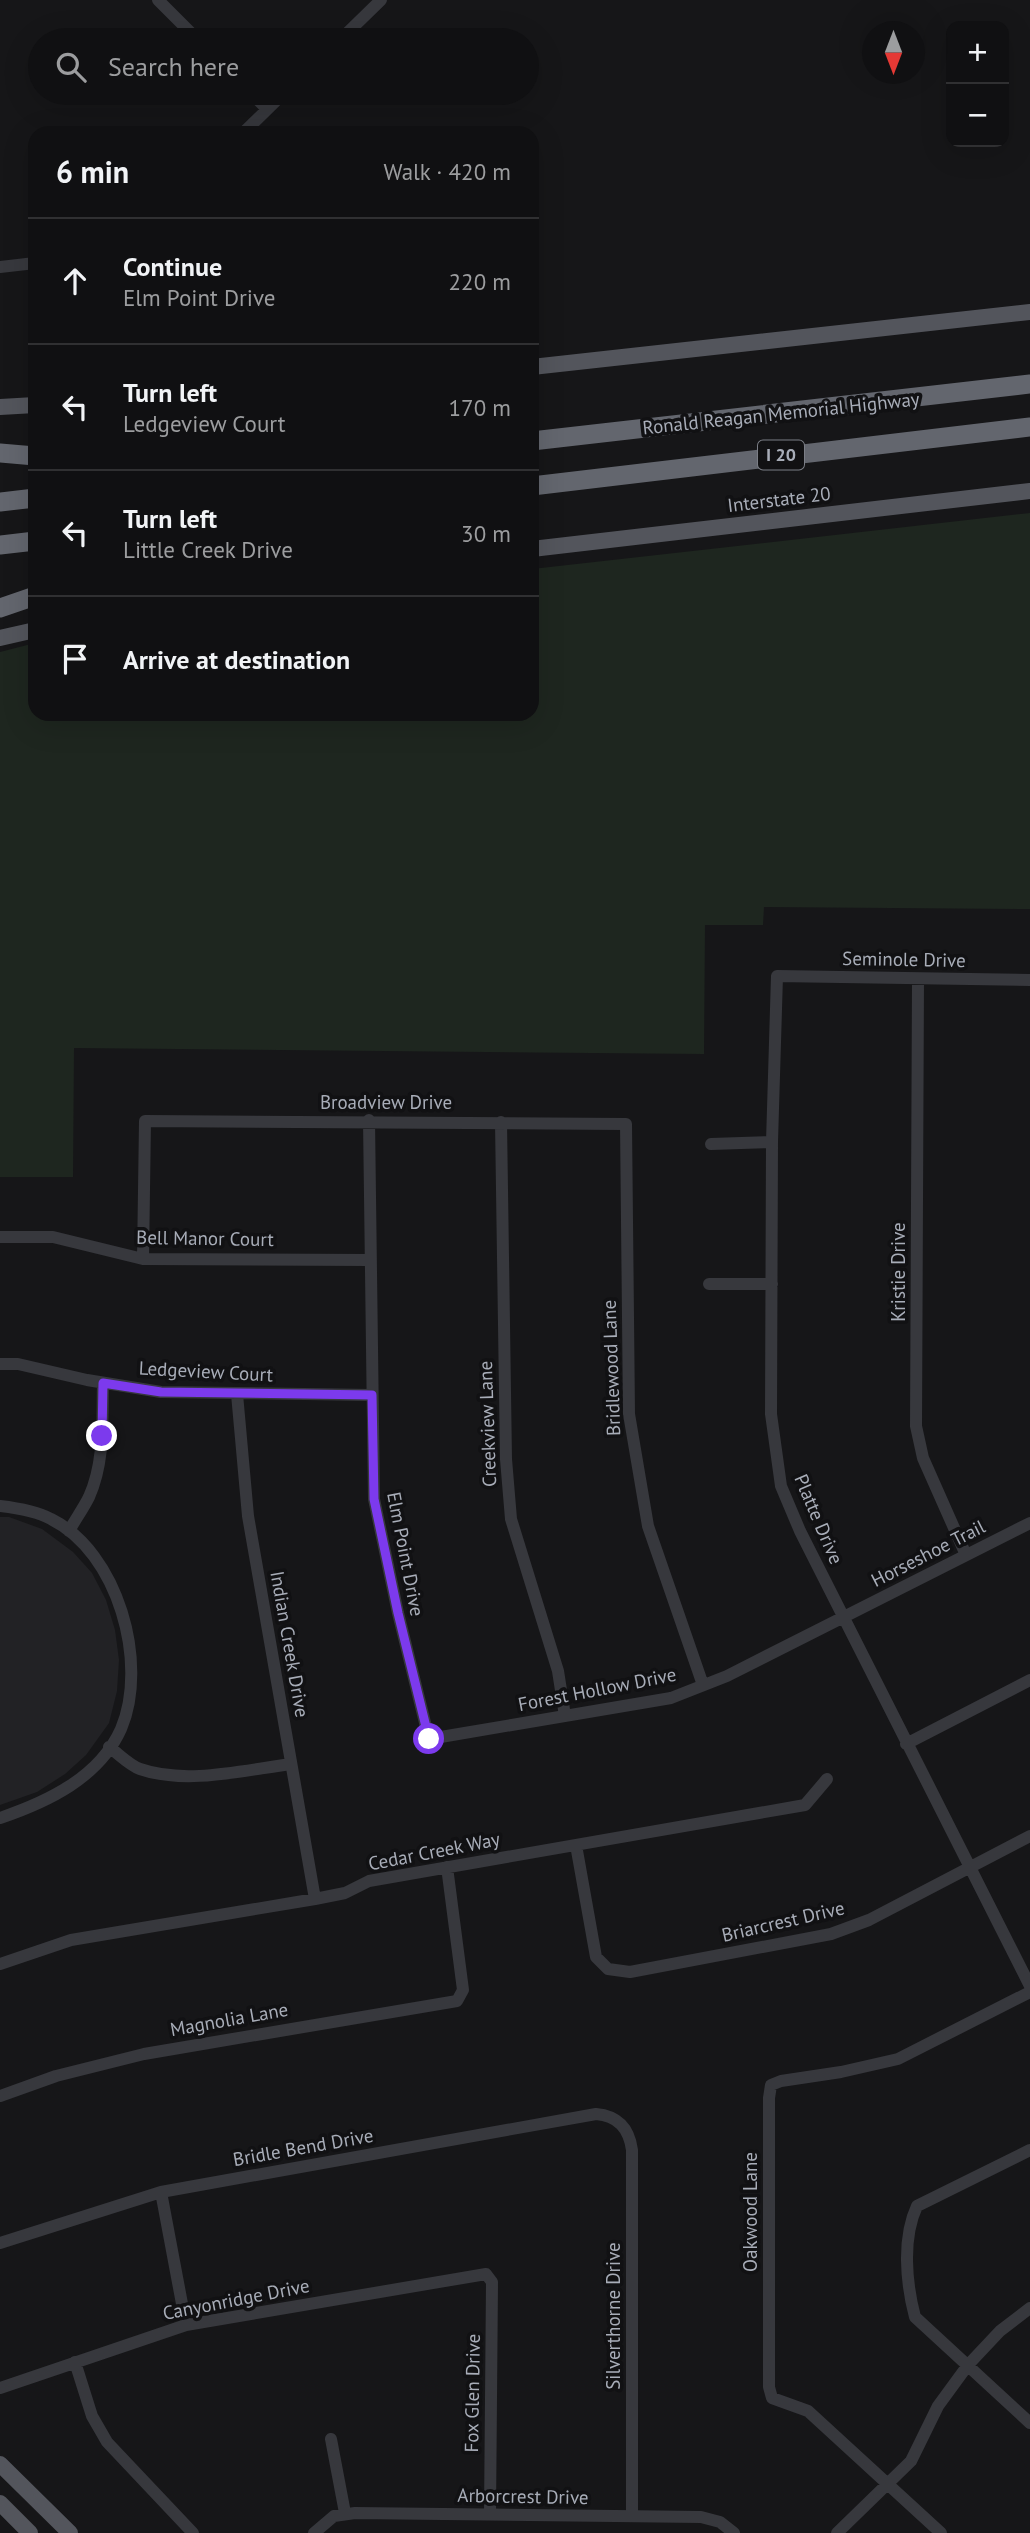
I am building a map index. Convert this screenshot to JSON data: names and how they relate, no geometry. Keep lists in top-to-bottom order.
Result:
{
  "streets": {
    "highway": ["Ronald Reagan Memorial Highway", "I 20"],
    "main road": ["Interstate 20"],
    "street": [
      "Seminole Drive",
      "Broadview Drive",
      "Bell Manor Court",
      "Kristie Drive",
      "Bridlewood Lane",
      "Ledgeview Court",
      "Creekview Lane",
      "Platte Drive",
      "Horseshoe Trail",
      "Elm Point Drive",
      "Indian Creek Drive",
      "Forest Hollow Drive",
      "Cedar Creek Way",
      "Briarcrest Drive",
      "Magnolia Lane",
      "Bridle Bend Drive",
      "Oakwood Lane",
      "Canyonridge Drive",
      "Silverthorne Drive",
      "Fox Glen Drive",
      "Arborcrest Drive"
    ]
  },
  "crossings": [
    ["Seminole Drive", "Kristie Drive"],
    ["Seminole Drive", "Platte Drive"],
    ["Broadview Drive", "Bell Manor Court"],
    ["Broadview Drive", "Bridlewood Lane"],
    ["Broadview Drive", "Creekview Lane"],
    ["Broadview Drive", "Elm Point Drive"],
    ["Bell Manor Court", "Elm Point Drive"],
    ["Kristie Drive", "Horseshoe Trail"],
    ["Bridlewood Lane", "Forest Hollow Drive"],
    ["Ledgeview Court", "Elm Point Drive"],
    ["Ledgeview Court", "Indian Creek Drive"],
    ["Creekview Lane", "Forest Hollow Drive"],
    ["Platte Drive", "Horseshoe Trail"],
    ["Platte Drive", "Forest Hollow Drive"],
    ["Platte Drive", "Briarcrest Drive"],
    ["Platte Drive", "Oakwood Lane"],
    ["Horseshoe Trail", "Forest Hollow Drive"],
    ["Elm Point Drive", "Forest Hollow Drive"],
    ["Indian Creek Drive", "Cedar Creek Way"],
    ["Cedar Creek Way", "Briarcrest Drive"],
    ["Cedar Creek Way", "Magnolia Lane"],
    ["Bridle Bend Drive", "Silverthorne Drive"],
    ["Canyonridge Drive", "Fox Glen Drive"],
    ["Silverthorne Drive", "Arborcrest Drive"],
    ["Fox Glen Drive", "Arborcrest Drive"]
  ],
  "north": "bottom",
  "page": {
    "map_buttons": ["+", "−"],
    "search": "Search here",
    "heading": ["6 min", "Walk · 420 m"],
    "list": [
      ["Continue", "Elm Point Drive", "220 m"],
      ["Turn left", "Ledgeview Court", "170 m"],
      ["Turn left", "Little Creek Drive", "30 m"],
      "Arrive at destination"
    ]
  }
}
